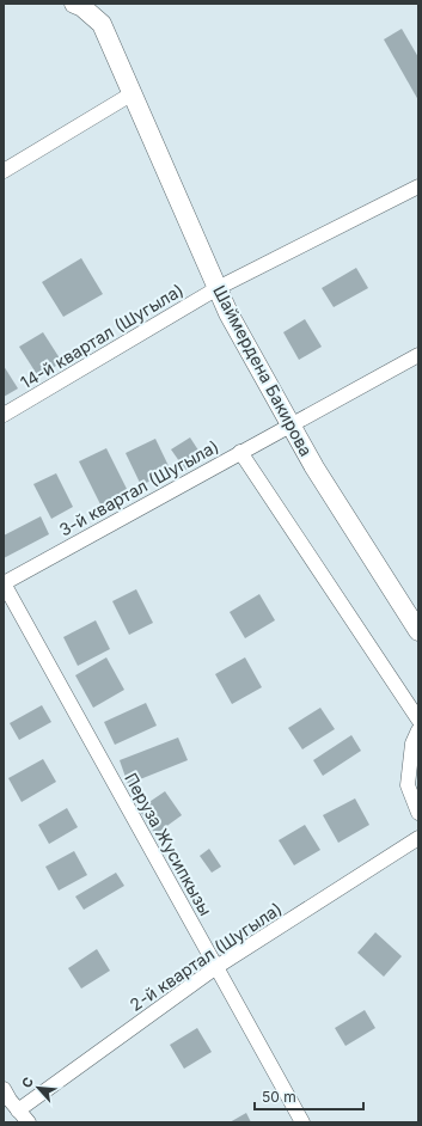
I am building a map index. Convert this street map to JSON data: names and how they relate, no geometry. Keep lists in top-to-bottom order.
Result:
{
  "streets": {
    "street": [
      "14-й квартал (Шугыла)",
      "Шаймердена Бакирова",
      "3-й квартал (Шугыла)",
      "Перуза Жусипкызы",
      "2-й квартал (Шугыла)"
    ]
  },
  "crossings": [
    ["14-й квартал (Шугыла)", "Шаймердена Бакирова"],
    ["Шаймердена Бакирова", "3-й квартал (Шугыла)"],
    ["3-й квартал (Шугыла)", "Перуза Жусипкызы"],
    ["Перуза Жусипкызы", "2-й квартал (Шугыла)"]
  ],
  "scale_bar": "50 m",
  "north": "top left"
}
